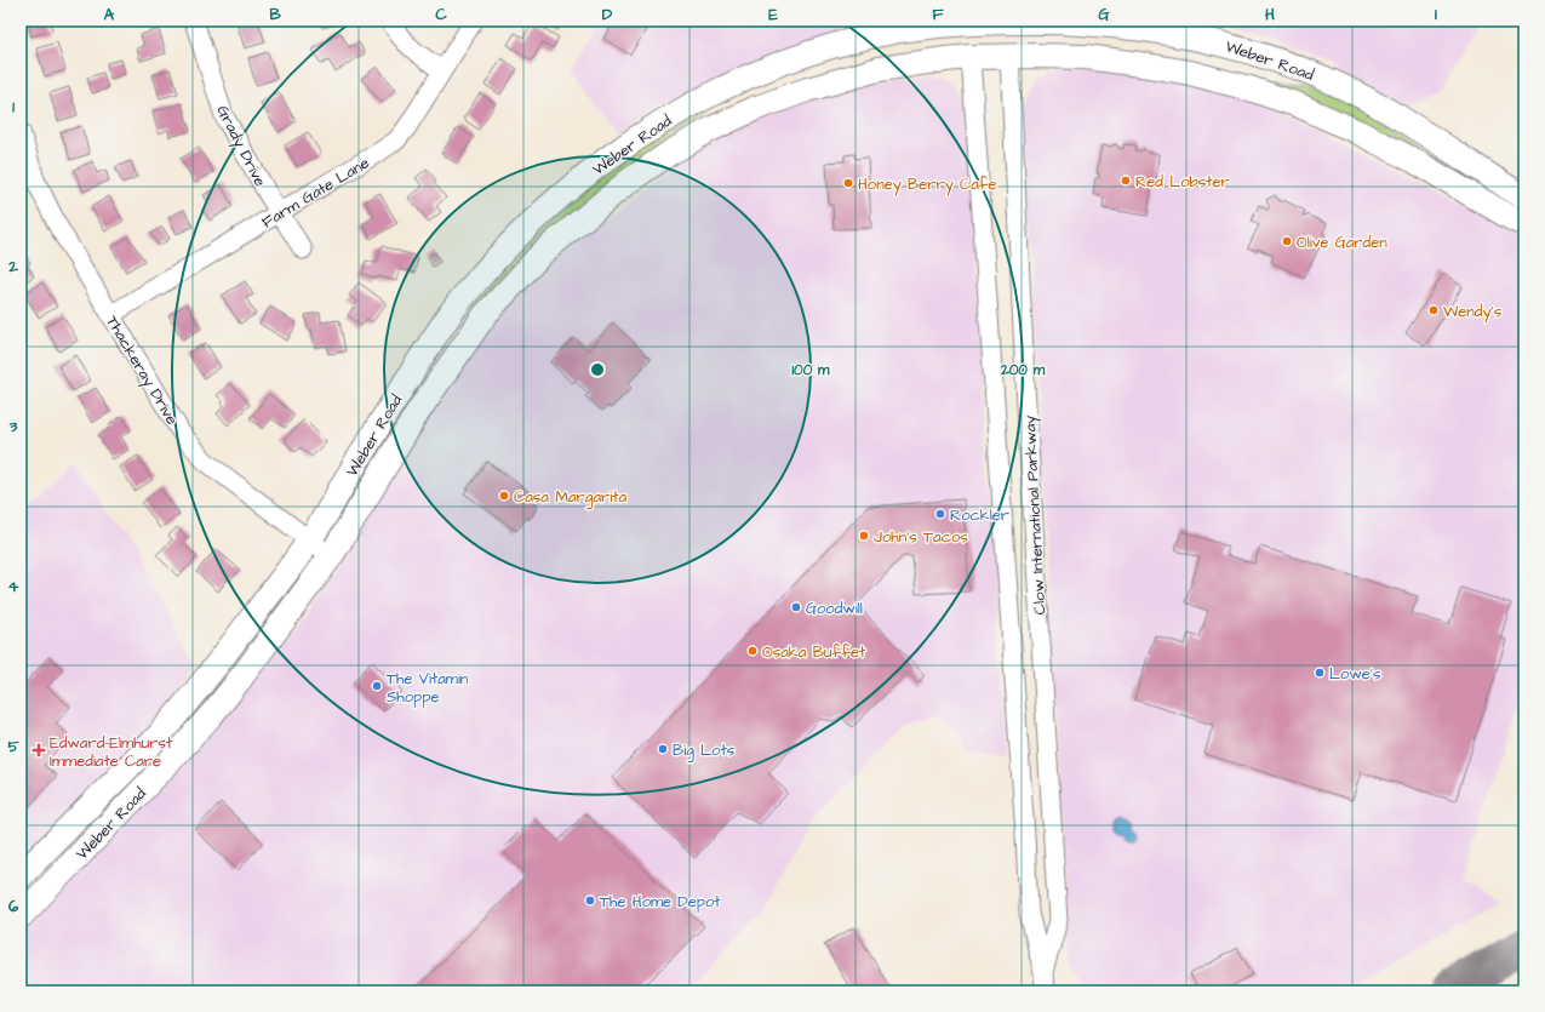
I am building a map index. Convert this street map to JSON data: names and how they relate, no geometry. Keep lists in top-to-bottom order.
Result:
{
  "streets": {
    "main road": ["Weber Road"],
    "street": [
      "Grady Drive",
      "Farm Gate Lane",
      "Thackeray Drive",
      "Clow International Parkway"
    ]
  },
  "crossings": [
    ["Weber Road", "Thackeray Drive"],
    ["Weber Road", "Clow International Parkway"],
    ["Grady Drive", "Farm Gate Lane"],
    ["Farm Gate Lane", "Thackeray Drive"]
  ],
  "places": {
    "other": [
      "Red Lobster",
      "Honey Berry Cafe",
      "Olive Garden",
      "Wendy's",
      "Casa Margarita",
      "Rockler",
      "John's Tacos",
      "Goodwill",
      "Osaka Buffet",
      "Lowe's",
      "The Vitamin Shoppe",
      "Big Lots",
      "The Home Depot"
    ],
    "health": ["Edward-Elmhurst Immediate Care"]
  },
  "grid": {
    "columns": [
      "A",
      "B",
      "C",
      "D",
      "E",
      "F",
      "G",
      "H",
      "I"
    ],
    "rows": [
      "1",
      "2",
      "3",
      "4",
      "5",
      "6"
    ]
  },
  "rings": ["100 m", "200 m"]
}
